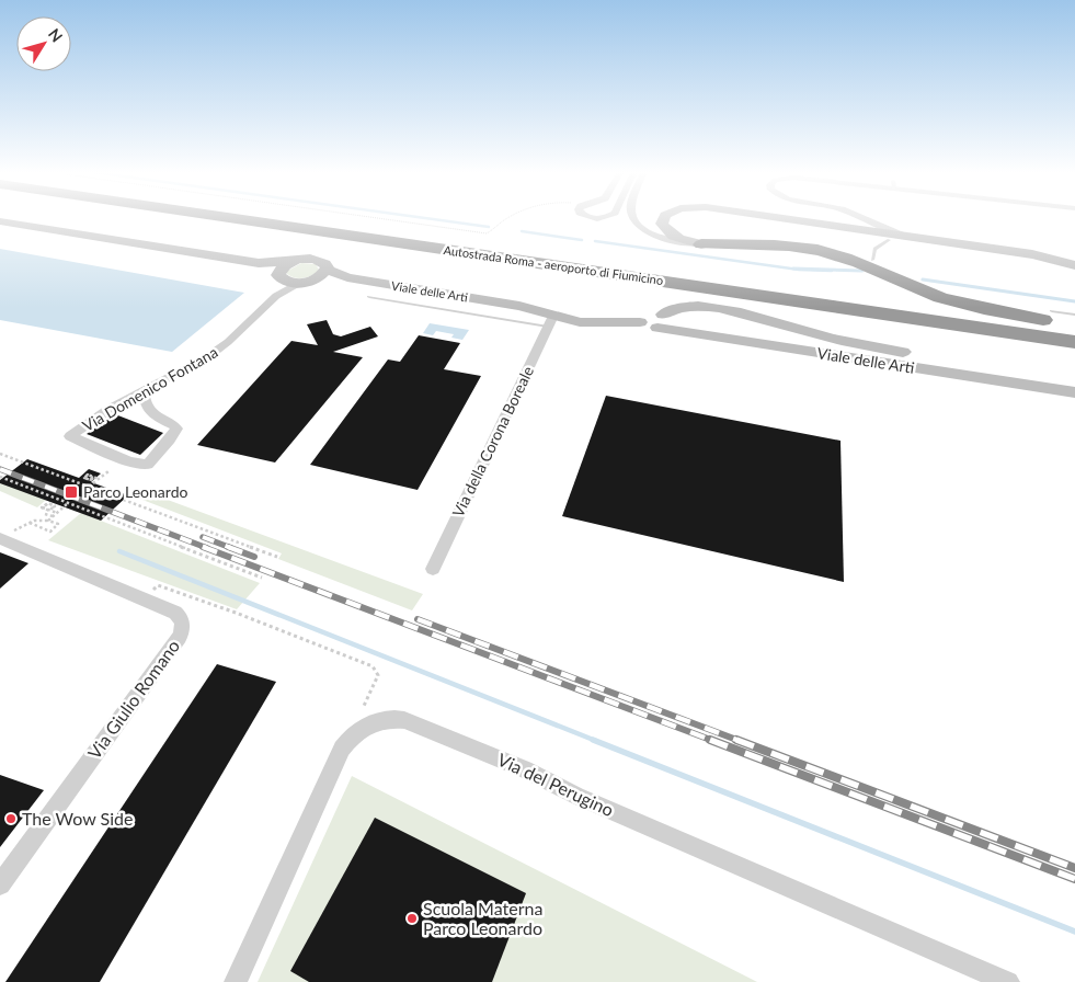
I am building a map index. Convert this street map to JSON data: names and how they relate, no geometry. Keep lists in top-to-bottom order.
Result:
{
  "streets": {
    "highway": ["Autostrada Roma - aeroporto di Fiumicino"],
    "street": [
      "Viale delle Arti",
      "Via Domenico Fontana",
      "Via della Corona Boreale",
      "Via Giulio Romano",
      "Via del Perugino"
    ]
  },
  "crossings": [
    ["Viale delle Arti", "Via della Corona Boreale"]
  ],
  "places": {
    "transit": ["Parco Leonardo"],
    "other": ["The Wow Side", "Scuola Materna Parco Leonardo"]
  },
  "north": "top right"
}
